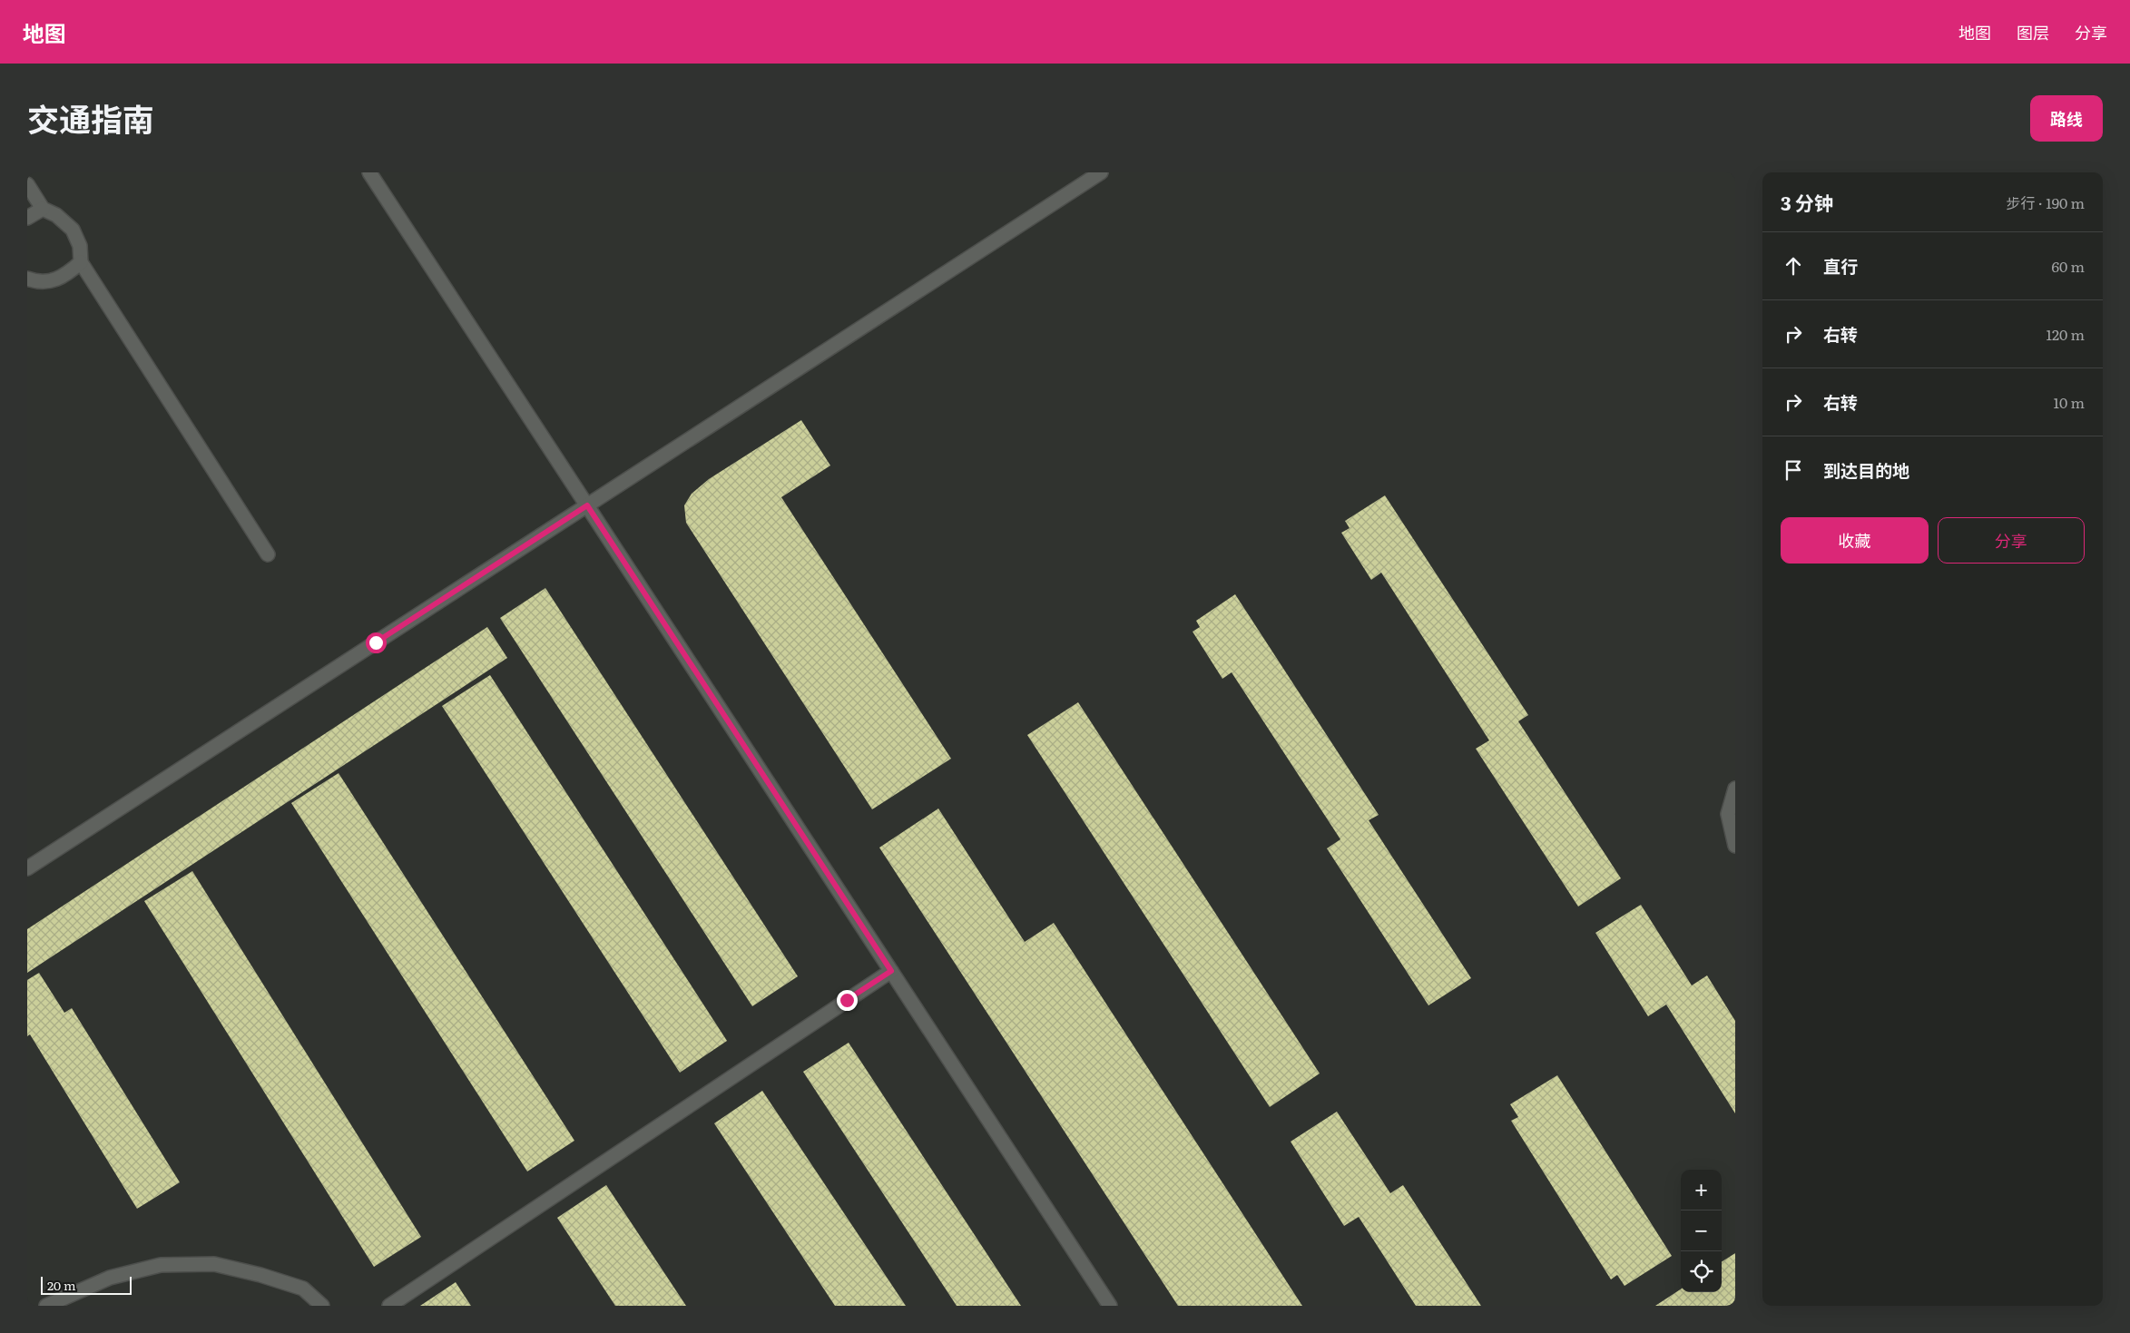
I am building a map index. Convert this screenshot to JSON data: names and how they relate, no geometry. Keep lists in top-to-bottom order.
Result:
{
  "scale_bar": "20 m",
  "page": {
    "header": "地图",
    "nav": ["地图", "图层", "分享"],
    "title": "交通指南",
    "buttons": [
      "路线",
      ["收藏", "分享"]
    ],
    "heading": ["3 分钟", "步行 · 190 m"],
    "list": [
      ["直行", "60 m"],
      ["右转", "120 m"],
      ["右转", "10 m"],
      "到达目的地"
    ],
    "map_buttons": ["+", "−"],
    "scale": "20 m"
  }
}
